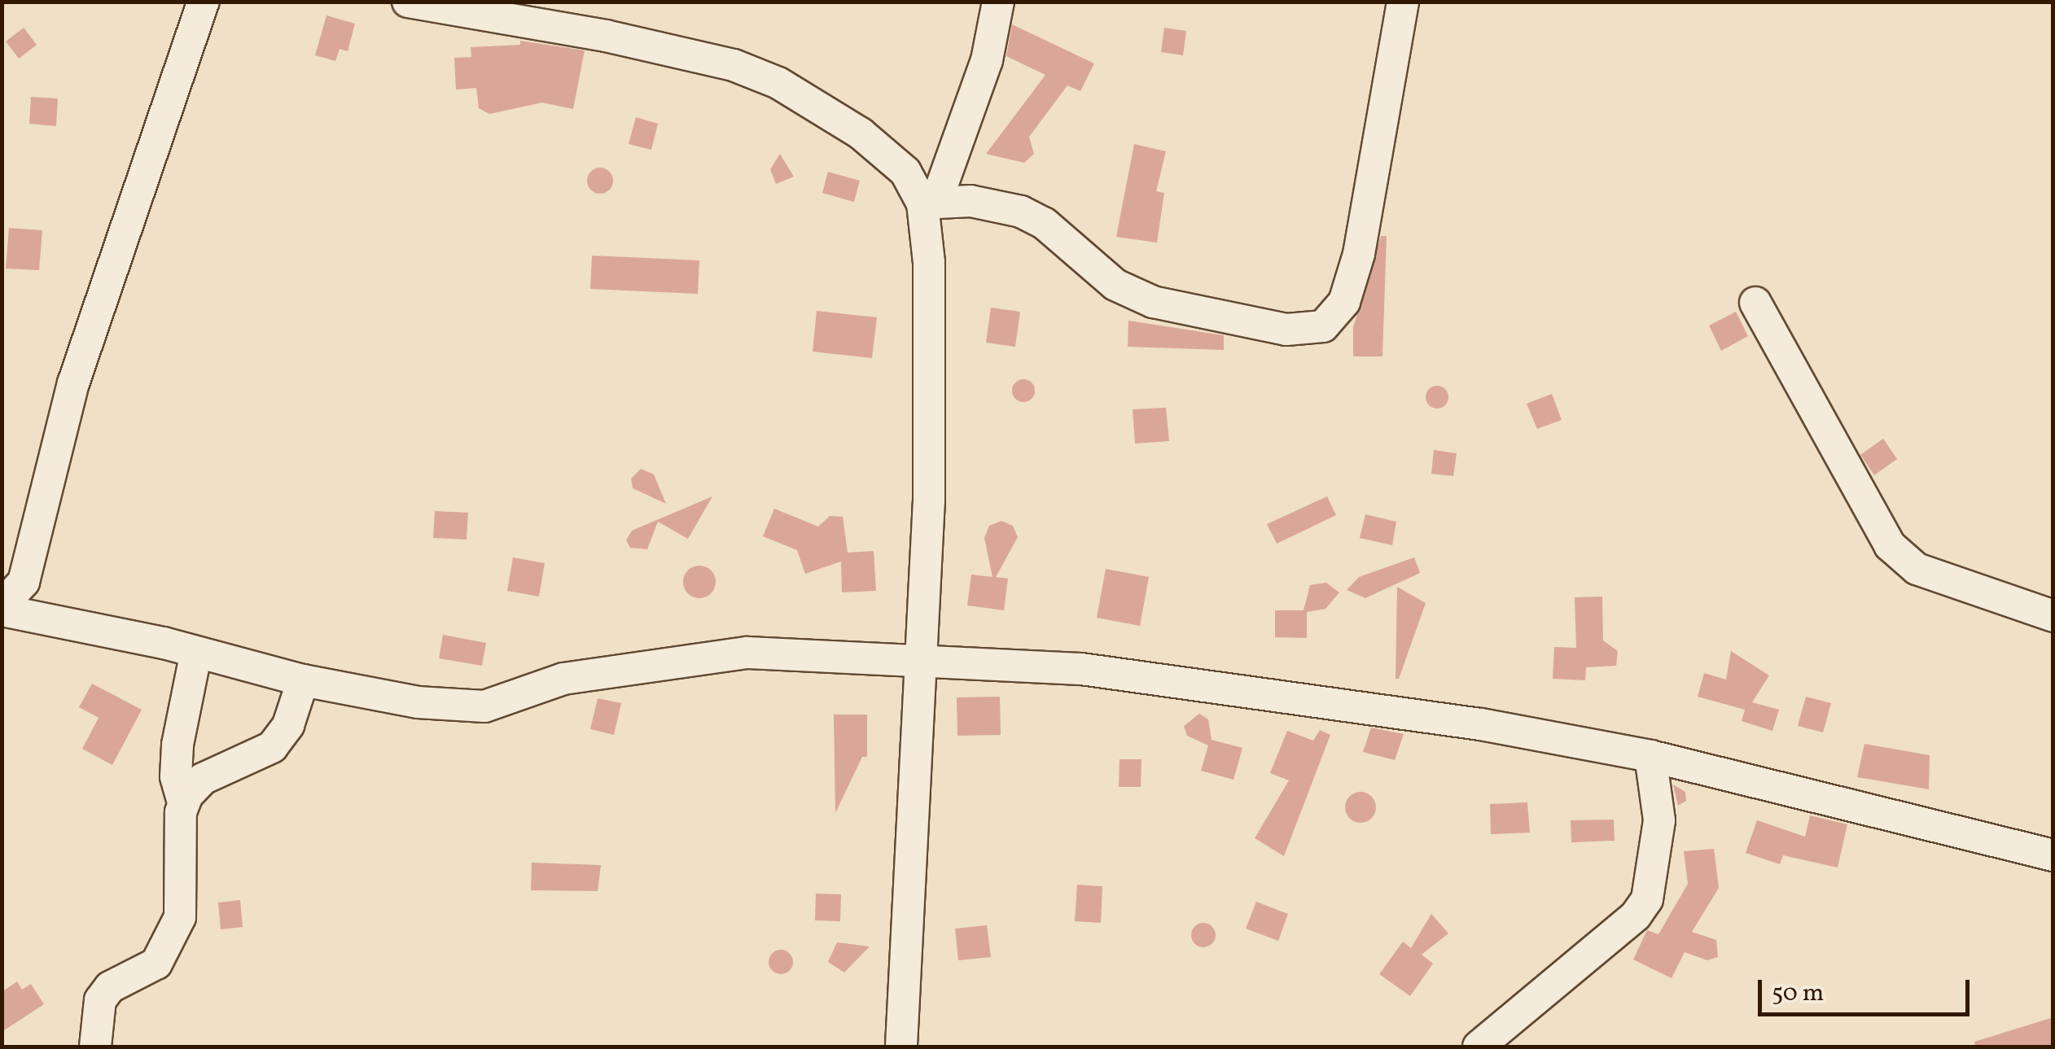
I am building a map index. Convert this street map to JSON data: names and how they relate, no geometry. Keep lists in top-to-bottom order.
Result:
{
  "scale_bar": "50 m"
}
